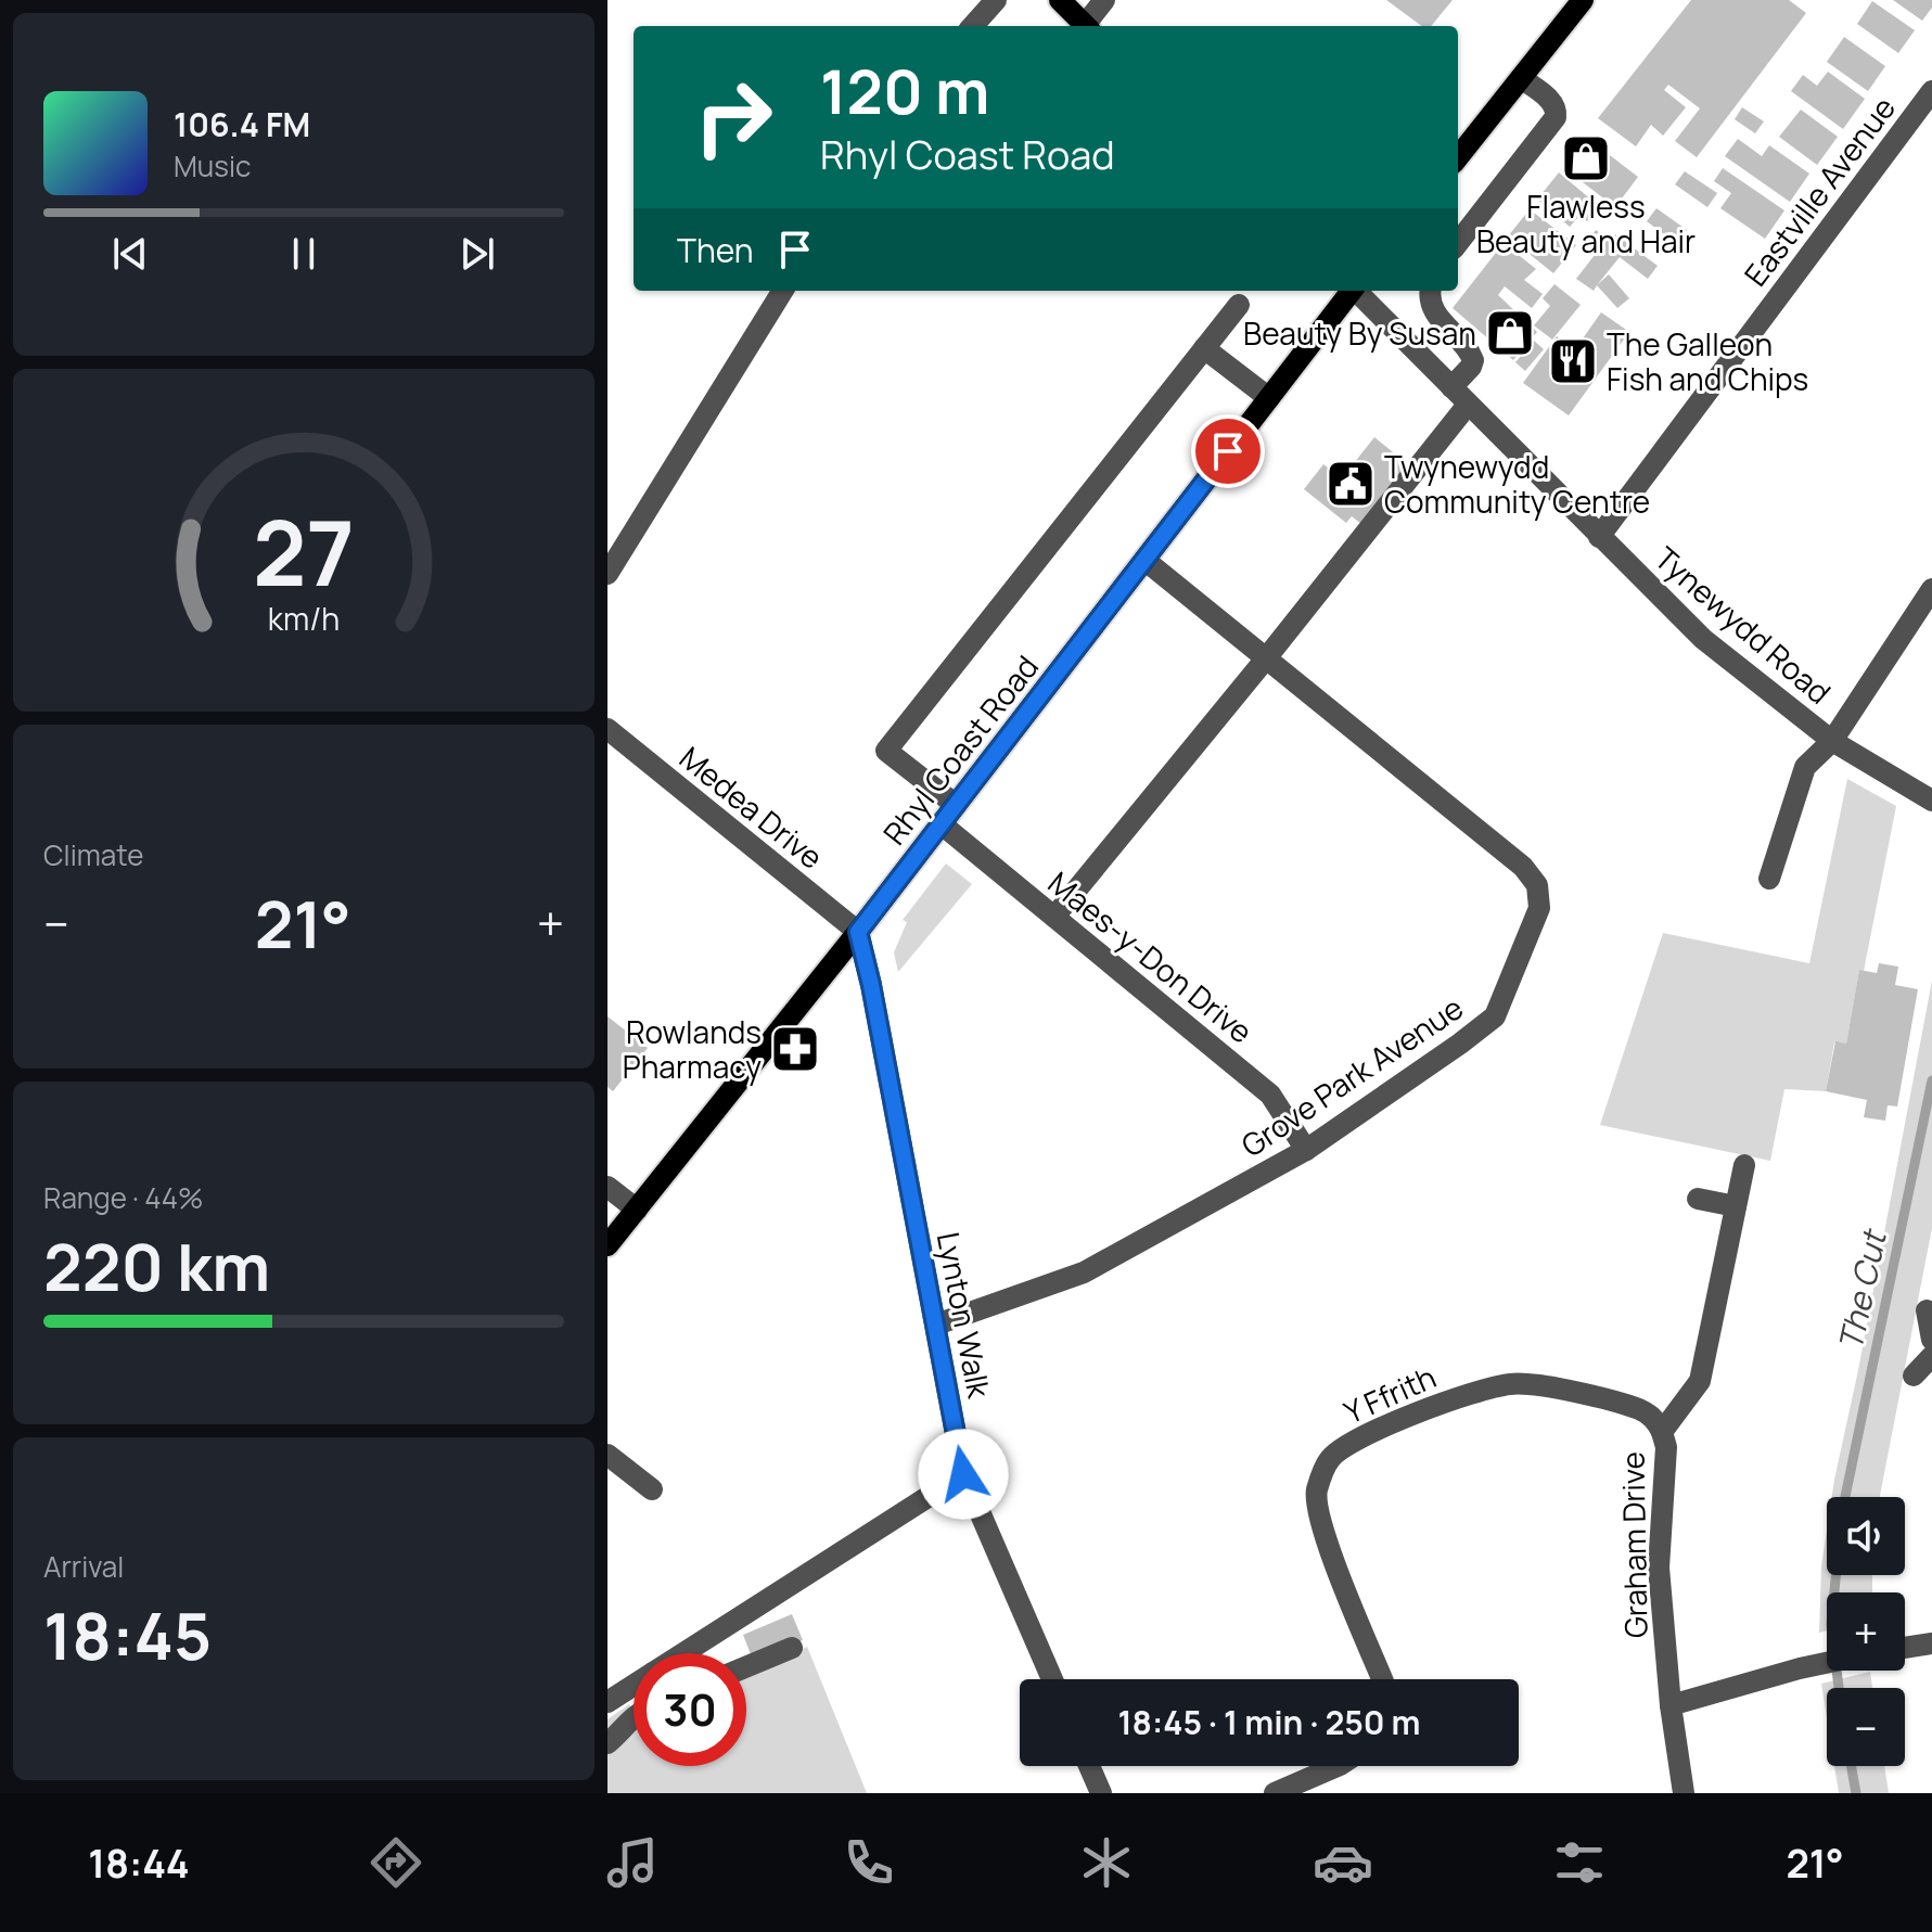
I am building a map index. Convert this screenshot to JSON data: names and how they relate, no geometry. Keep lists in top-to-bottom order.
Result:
{
  "streets": {
    "main road": ["Rhyl Coast Road"],
    "street": [
      "Eastville Avenue",
      "Tynewydd Road",
      "Medea Drive",
      "Maes-y-Don Drive",
      "Grove Park Avenue",
      "Lynton Walk",
      "Y Ffrith",
      "Graham Drive"
    ]
  },
  "crossings": [
    ["Eastville Avenue", "Tynewydd Road"],
    ["Rhyl Coast Road", "Medea Drive"],
    ["Rhyl Coast Road", "Maes-y-Don Drive"],
    ["Rhyl Coast Road", "Grove Park Avenue"],
    ["Rhyl Coast Road", "Lynton Walk"],
    ["Medea Drive", "Lynton Walk"],
    ["Maes-y-Don Drive", "Grove Park Avenue"],
    ["Grove Park Avenue", "Lynton Walk"],
    ["Y Ffrith", "Graham Drive"]
  ],
  "water": ["The Cut"],
  "places": {
    "shop": ["Flawless Beauty and Hair", "Beauty By Susan"],
    "restaurant": ["The Galleon Fish and Chips"],
    "public building": ["Twynewydd Community Centre"],
    "pharmacy": ["Rowlands Pharmacy"]
  },
  "page": {
    "turn": ["120 m", "Rhyl Coast Road"],
    "song": ["106.4 FM", "Music"],
    "then": "Then",
    "tile": [
      "Climate",
      ["Range · 44%", "220 km"],
      ["Arrival", "18:45"]
    ],
    "heat": ["−", "21°", "+"],
    "map_buttons": ["+", "−"],
    "limit": "30",
    "trip": "18:45 · 1 min · 250 m",
    "tabs": ["18:44", "21°"],
    "gauge": ["27", "km/h"]
  }
}
